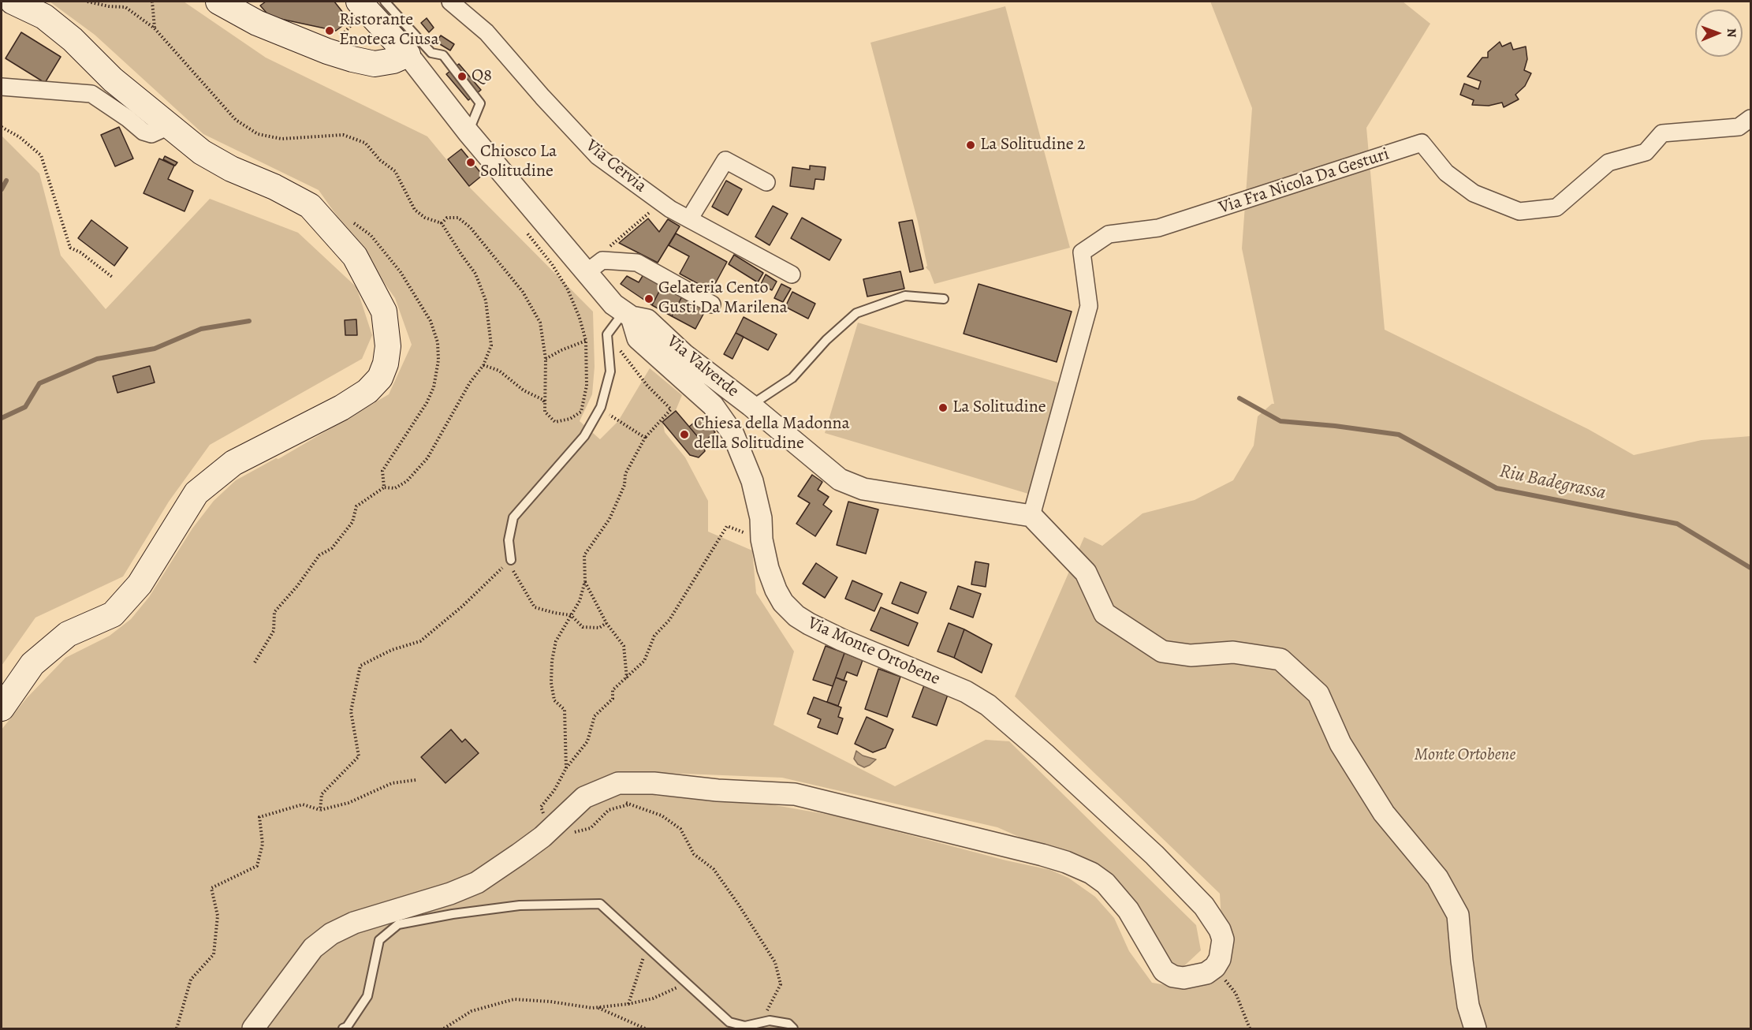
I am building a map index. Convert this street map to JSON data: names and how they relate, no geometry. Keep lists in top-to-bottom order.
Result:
{
  "streets": {
    "street": [
      "Via Cervia",
      "Via Fra Nicola Da Gesturi",
      "Via Valverde",
      "Via Monte Ortobene"
    ]
  },
  "crossings": [
    ["Via Fra Nicola Da Gesturi", "Via Valverde"],
    ["Via Valverde", "Via Monte Ortobene"]
  ],
  "water": ["Riu Badegrassa"],
  "parks": ["Monte Ortobene"],
  "places": [
    "Ristorante Enoteca Ciusa",
    "Q8",
    "La Solitudine 2",
    "Chiosco La Solitudine",
    "Gelateria Cento Gusti Da Marilena",
    "La Solitudine",
    "Chiesa della Madonna della Solitudine"
  ],
  "north": "right"
}
